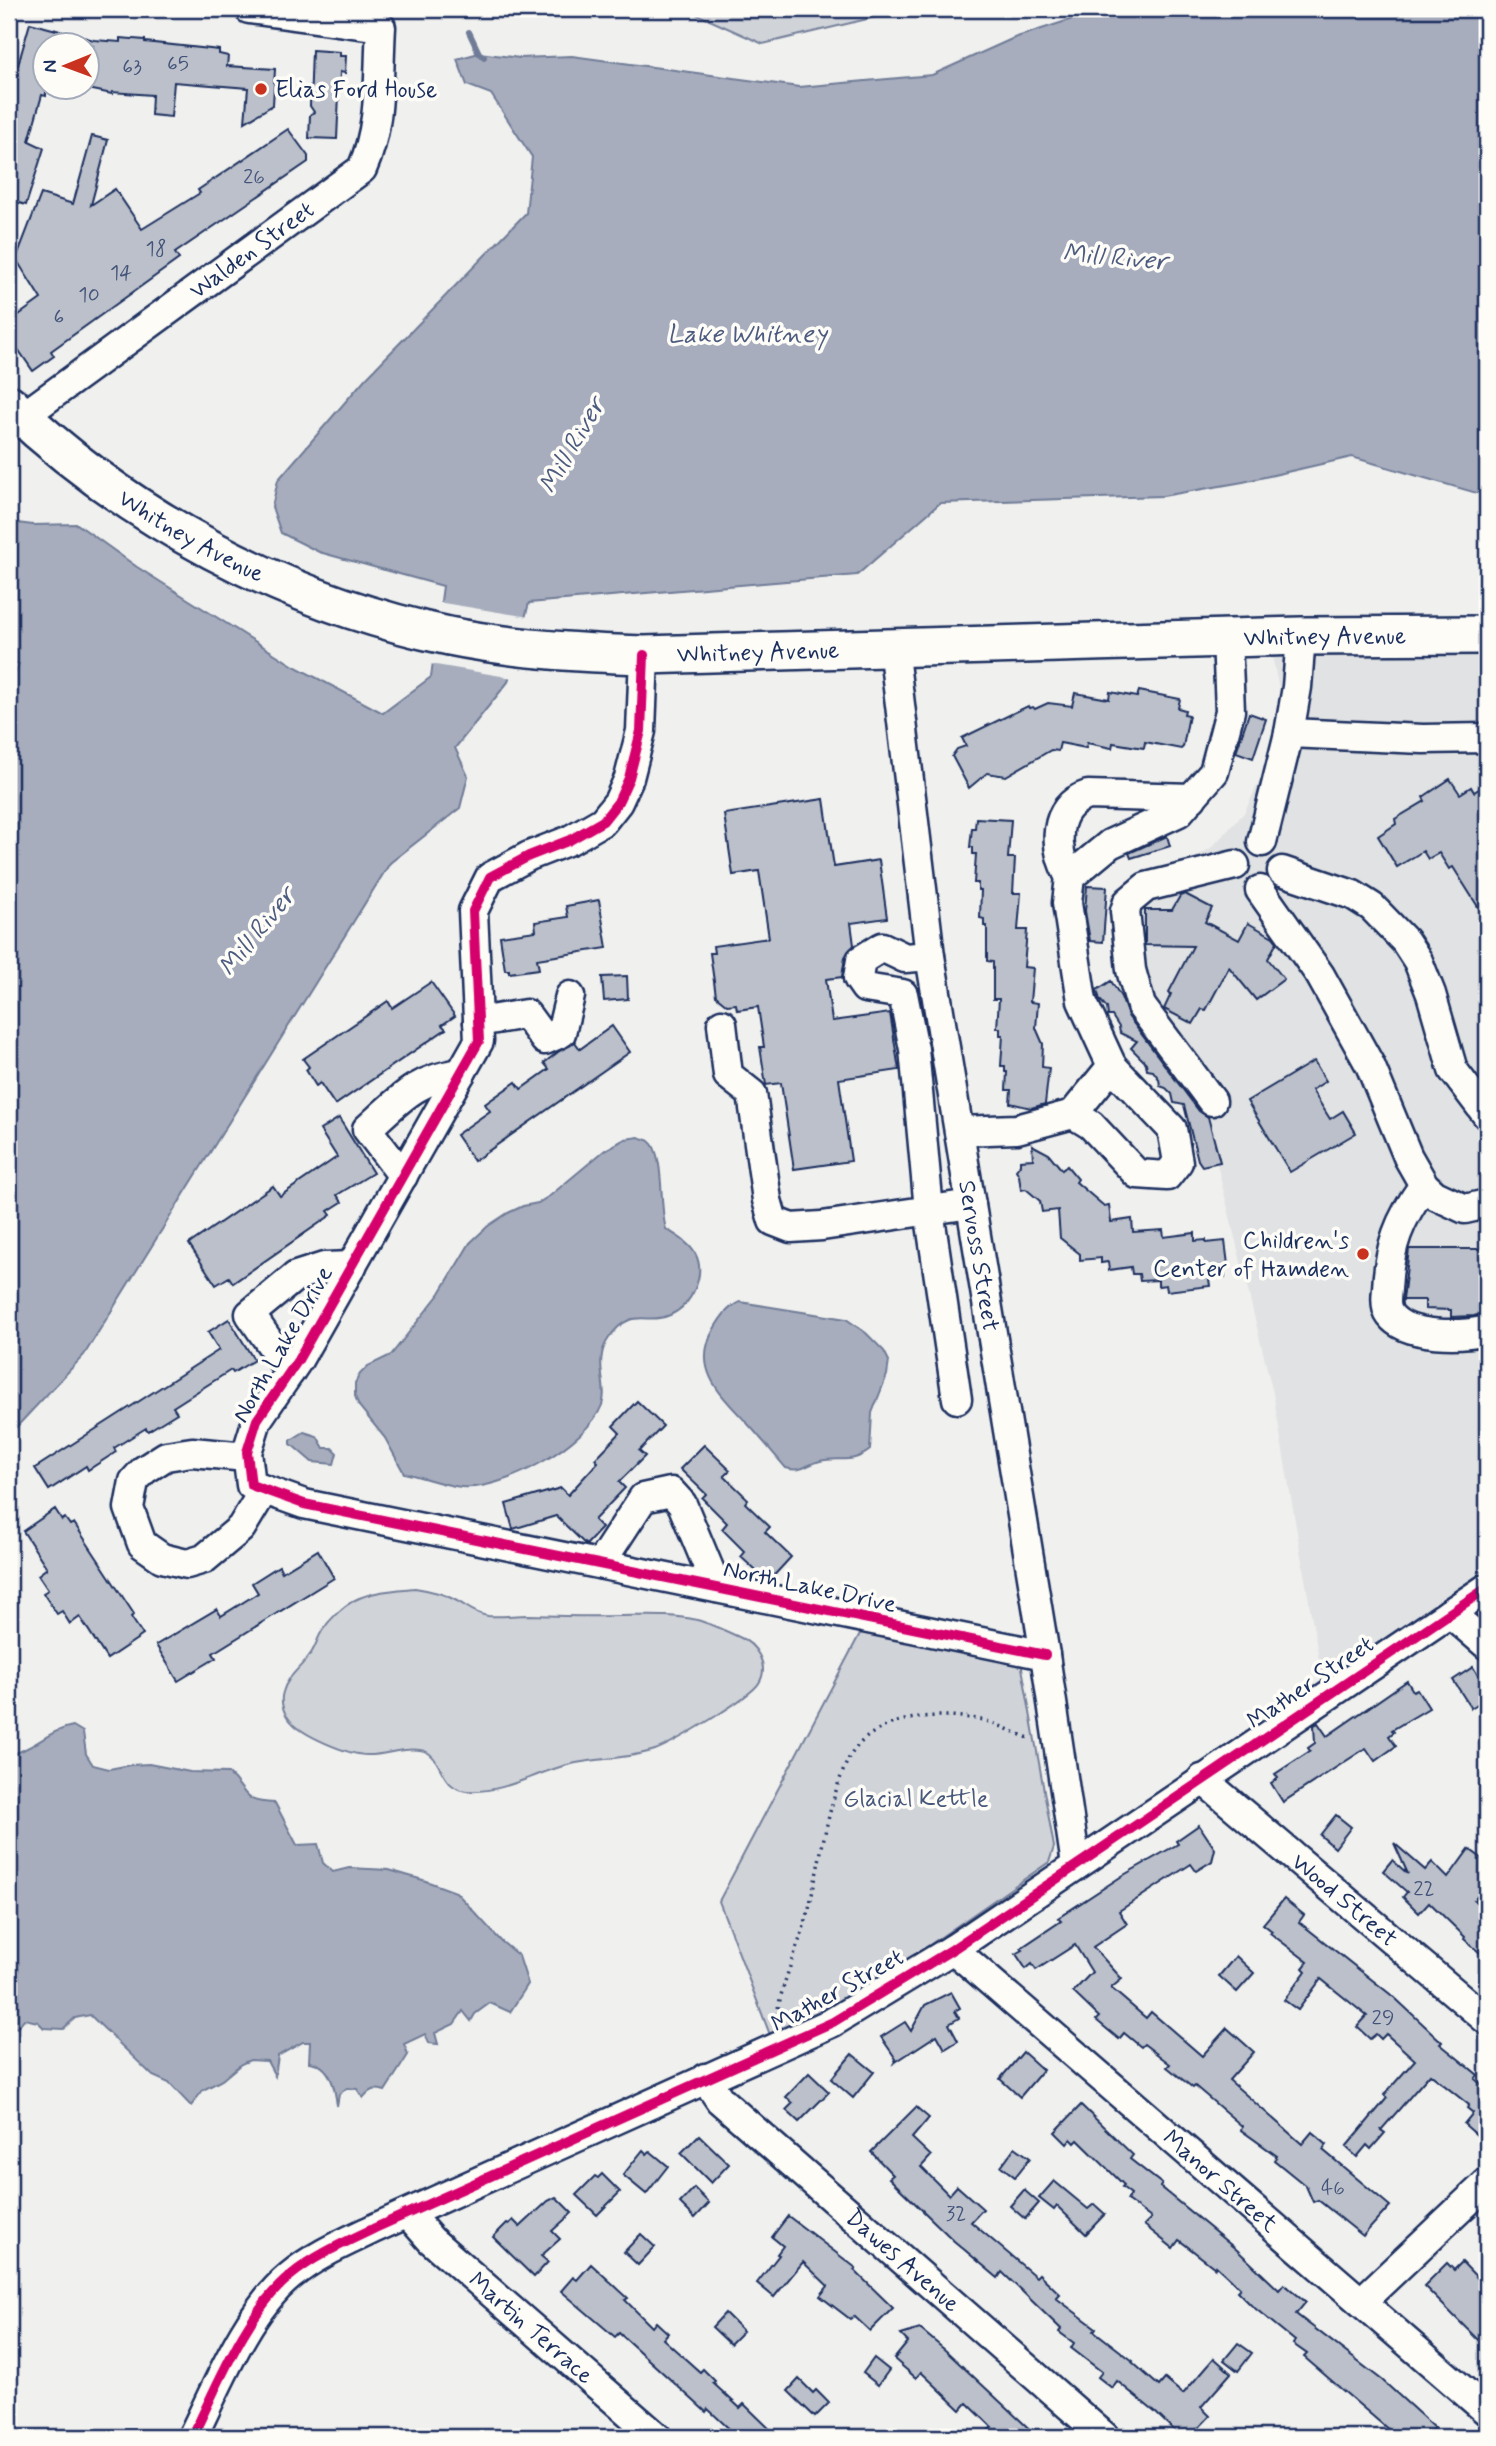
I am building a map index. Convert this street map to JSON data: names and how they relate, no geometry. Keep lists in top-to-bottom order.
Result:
{
  "streets": {
    "main road": ["Whitney Avenue"],
    "street": [
      "Walden Street",
      "Servoss Street",
      "North Lake Drive",
      "Mather Street",
      "Wood Street",
      "Manor Street",
      "Dawes Avenue",
      "Martin Terrace"
    ]
  },
  "crossings": [
    ["Walden Street", "Whitney Avenue"],
    ["Whitney Avenue", "Servoss Street"],
    ["Whitney Avenue", "North Lake Drive"],
    ["Servoss Street", "North Lake Drive"],
    ["Servoss Street", "Mather Street"],
    ["Mather Street", "Wood Street"],
    ["Mather Street", "Manor Street"],
    ["Mather Street", "Dawes Avenue"],
    ["Mather Street", "Martin Terrace"]
  ],
  "water": ["Mill River", "Lake Whitney"],
  "parks": ["Glacial Kettle"],
  "places": ["Elias Ford House", "Children's Center of Hamden"],
  "house_numbers": [
    "65",
    "63",
    "26",
    "18",
    "14",
    "10",
    "6",
    "22",
    "29",
    "46",
    "32"
  ],
  "north": "left"
}
